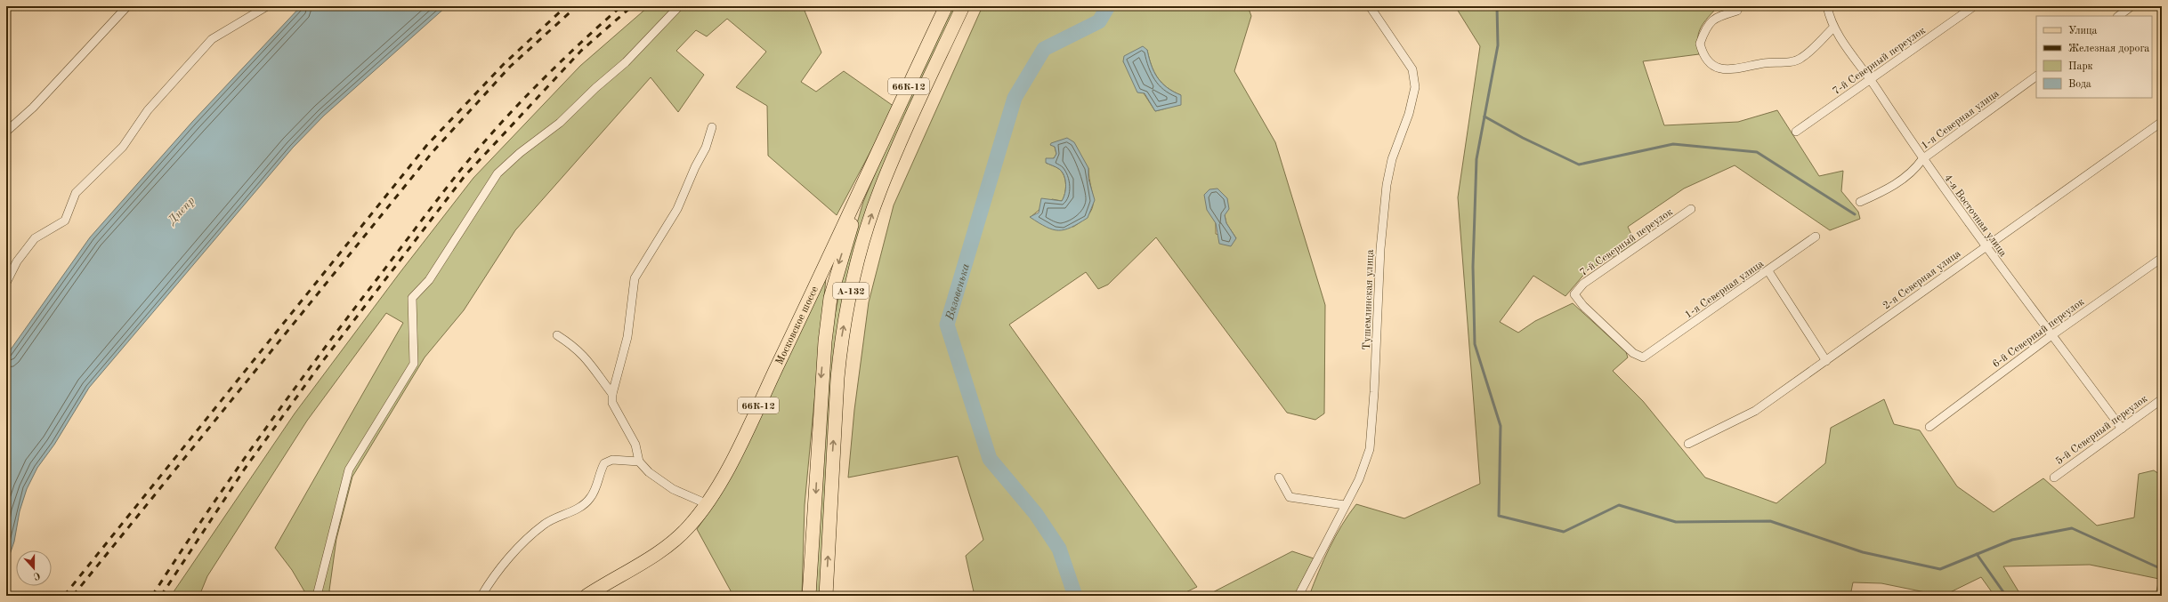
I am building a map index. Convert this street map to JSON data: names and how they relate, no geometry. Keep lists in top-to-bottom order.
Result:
{
  "streets": {
    "main road": ["66К-12", "А-132", "Московское шоссе"],
    "street": [
      "7-й Северный переулок",
      "1-я Северная улица",
      "4-я Восточная улица",
      "2-я Северная улица",
      "Тушемлинская улица",
      "6-й Северный переулок",
      "5-й Северный переулок"
    ]
  },
  "crossings": [
    ["7-й Северный переулок", "1-я Северная улица"],
    ["7-й Северный переулок", "4-я Восточная улица"],
    ["1-я Северная улица", "4-я Восточная улица"],
    ["4-я Восточная улица", "2-я Северная улица"],
    ["4-я Восточная улица", "6-й Северный переулок"],
    ["4-я Восточная улица", "5-й Северный переулок"],
    ["А-132", "Московское шоссе"]
  ],
  "water": ["Днепр", "Вязовенька"],
  "legend": [
    "Улица",
    "Железная дорога",
    "Парк",
    "Вода"
  ],
  "north": "bottom"
}
